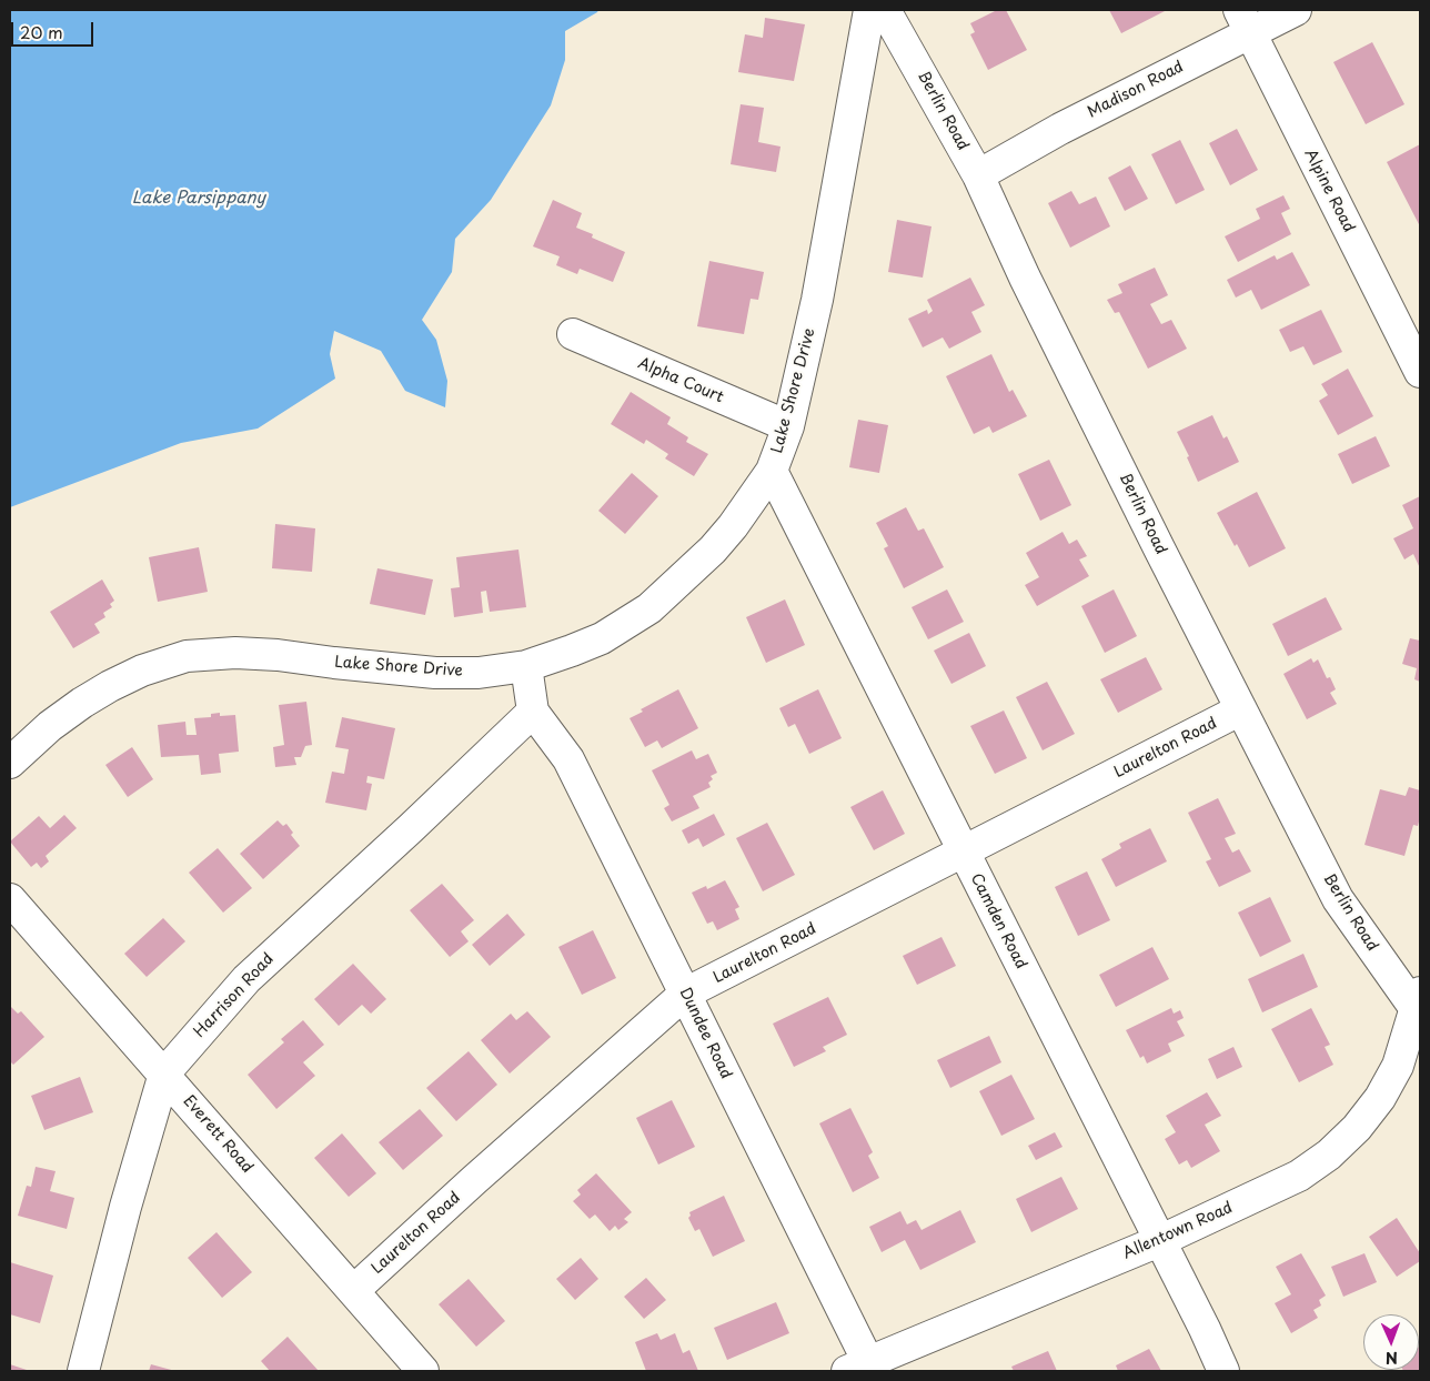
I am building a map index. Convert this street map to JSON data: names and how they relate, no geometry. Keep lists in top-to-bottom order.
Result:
{
  "streets": {
    "street": [
      "Madison Road",
      "Berlin Road",
      "Alpine Road",
      "Alpha Court",
      "Lake Shore Drive",
      "Laurelton Road",
      "Camden Road",
      "Harrison Road",
      "Dundee Road",
      "Everett Road",
      "Allentown Road"
    ]
  },
  "crossings": [
    ["Madison Road", "Berlin Road"],
    ["Madison Road", "Alpine Road"],
    ["Berlin Road", "Laurelton Road"],
    ["Berlin Road", "Allentown Road"],
    ["Alpha Court", "Lake Shore Drive"],
    ["Lake Shore Drive", "Camden Road"],
    ["Laurelton Road", "Camden Road"],
    ["Laurelton Road", "Dundee Road"],
    ["Laurelton Road", "Everett Road"],
    ["Camden Road", "Allentown Road"],
    ["Harrison Road", "Dundee Road"],
    ["Harrison Road", "Everett Road"],
    ["Dundee Road", "Allentown Road"]
  ],
  "water": ["Lake Parsippany"],
  "scale_bar": "20 m",
  "north": "bottom"
}
